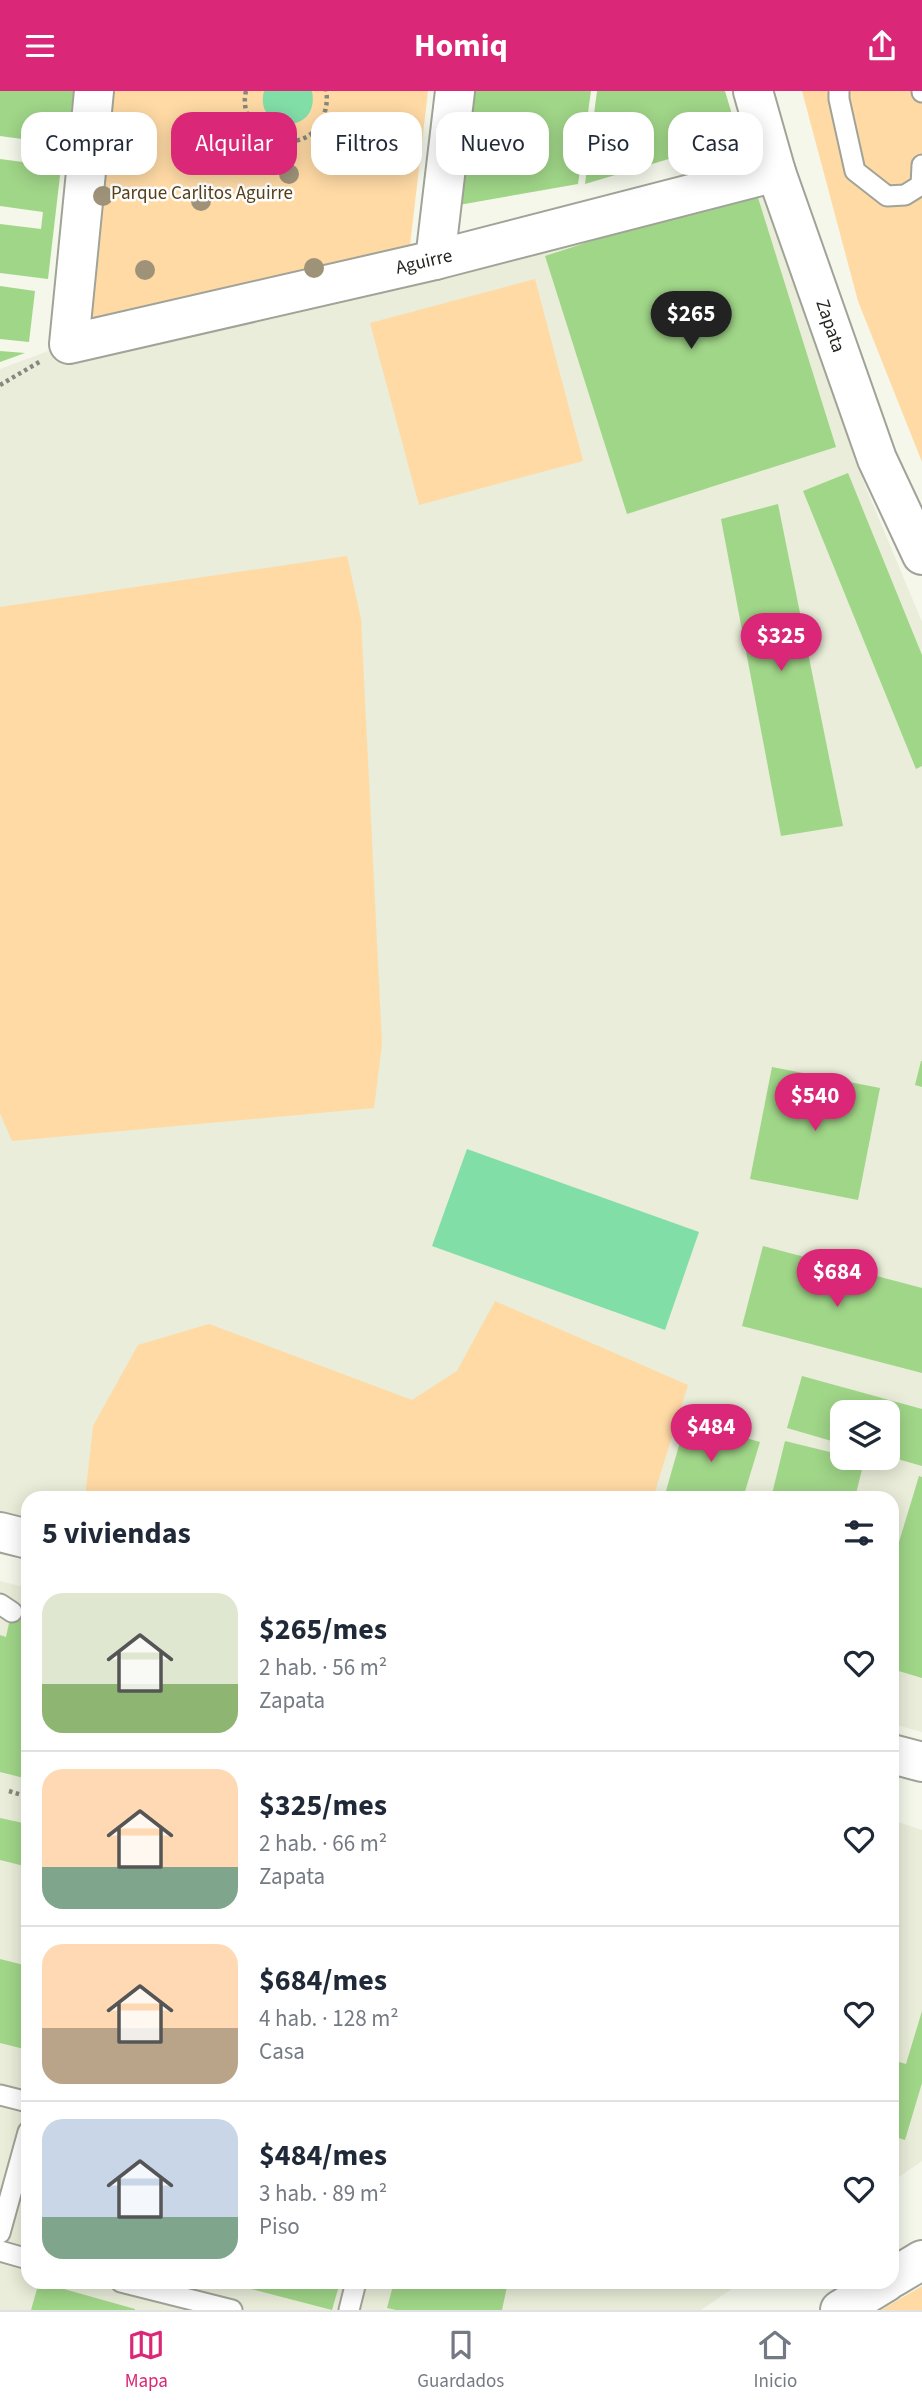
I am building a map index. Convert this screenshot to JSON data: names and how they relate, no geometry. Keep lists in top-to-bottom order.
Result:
{
  "streets": {
    "street": ["Aguirre", "Zapata"]
  },
  "crossings": [
    ["Aguirre", "Zapata"]
  ],
  "parks": ["Parque Carlitos Aguirre"],
  "page": {
    "header": "Homiq",
    "chip": [
      "Comprar",
      "Alquilar",
      "Filtros",
      "Nuevo",
      "Piso",
      "Casa"
    ],
    "price": [
      "$265",
      "$325",
      "$540",
      "$684",
      "$484"
    ],
    "heading": "5 viviendas",
    "list": [
      {
        "name": "$265/mes",
        "note": "2 hab. · 56 m² · Zapata"
      },
      {
        "name": "$325/mes",
        "note": "2 hab. · 66 m² · Zapata"
      },
      {
        "name": "$684/mes",
        "note": "4 hab. · 128 m² · Casa"
      },
      {
        "name": "$484/mes",
        "note": "3 hab. · 89 m² · Piso"
      }
    ],
    "tabs": ["Mapa", "Guardados", "Inicio"]
  }
}
